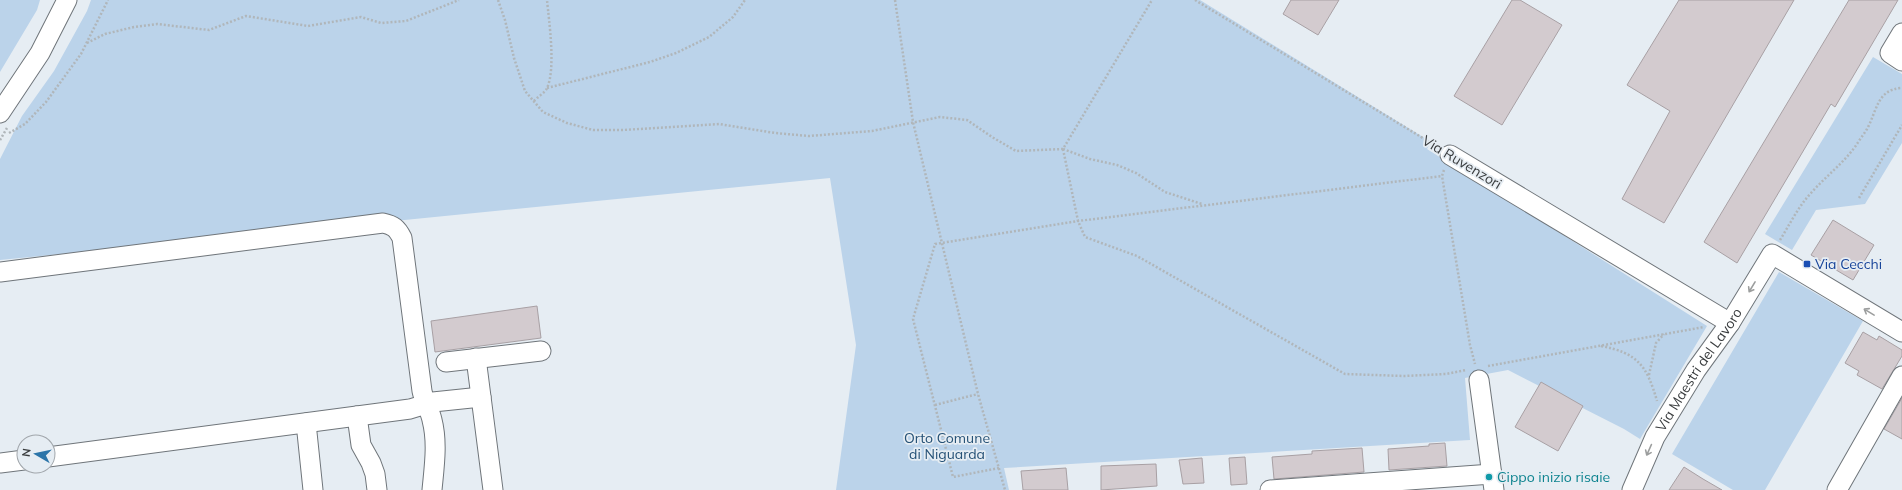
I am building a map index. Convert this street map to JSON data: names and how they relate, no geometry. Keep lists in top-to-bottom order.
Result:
{
  "streets": {
    "street": ["Via Ruvenzori", "Via Maestri del Lavoro"]
  },
  "crossings": [
    ["Via Ruvenzori", "Via Maestri del Lavoro"]
  ],
  "one_way": ["Via Maestri del Lavoro"],
  "parks": ["Orto Comune di Niguarda"],
  "places": {
    "transit": ["Via Cecchi"],
    "other": ["Cippo inizio risaie"]
  },
  "north": "left"
}
